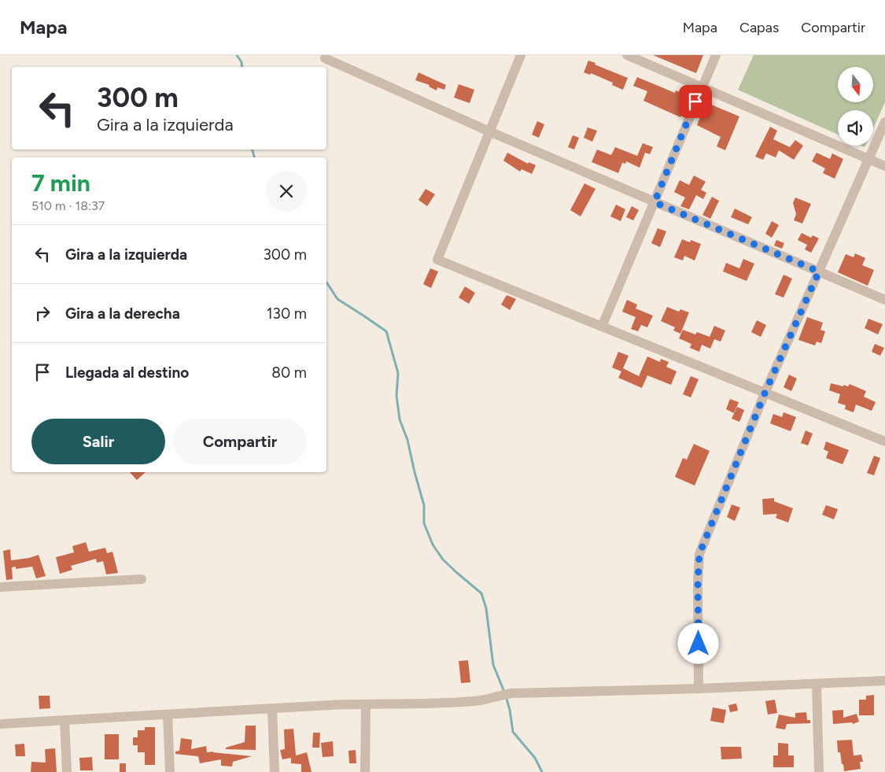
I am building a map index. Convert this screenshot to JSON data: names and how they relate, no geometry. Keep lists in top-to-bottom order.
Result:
{
  "north": "bottom",
  "page": {
    "header": "Mapa",
    "nav": ["Mapa", "Capas", "Compartir"],
    "turn": ["300 m", "Gira a la izquierda"],
    "heading": ["7 min", "510 m · 18:37"],
    "list": [
      {
        "name": "Gira a la izquierda",
        "value": "300 m"
      },
      {
        "name": "Gira a la derecha",
        "value": "130 m"
      },
      {
        "name": "Llegada al destino",
        "value": "80 m"
      }
    ],
    "buttons": ["Salir", "Compartir"]
  }
}
